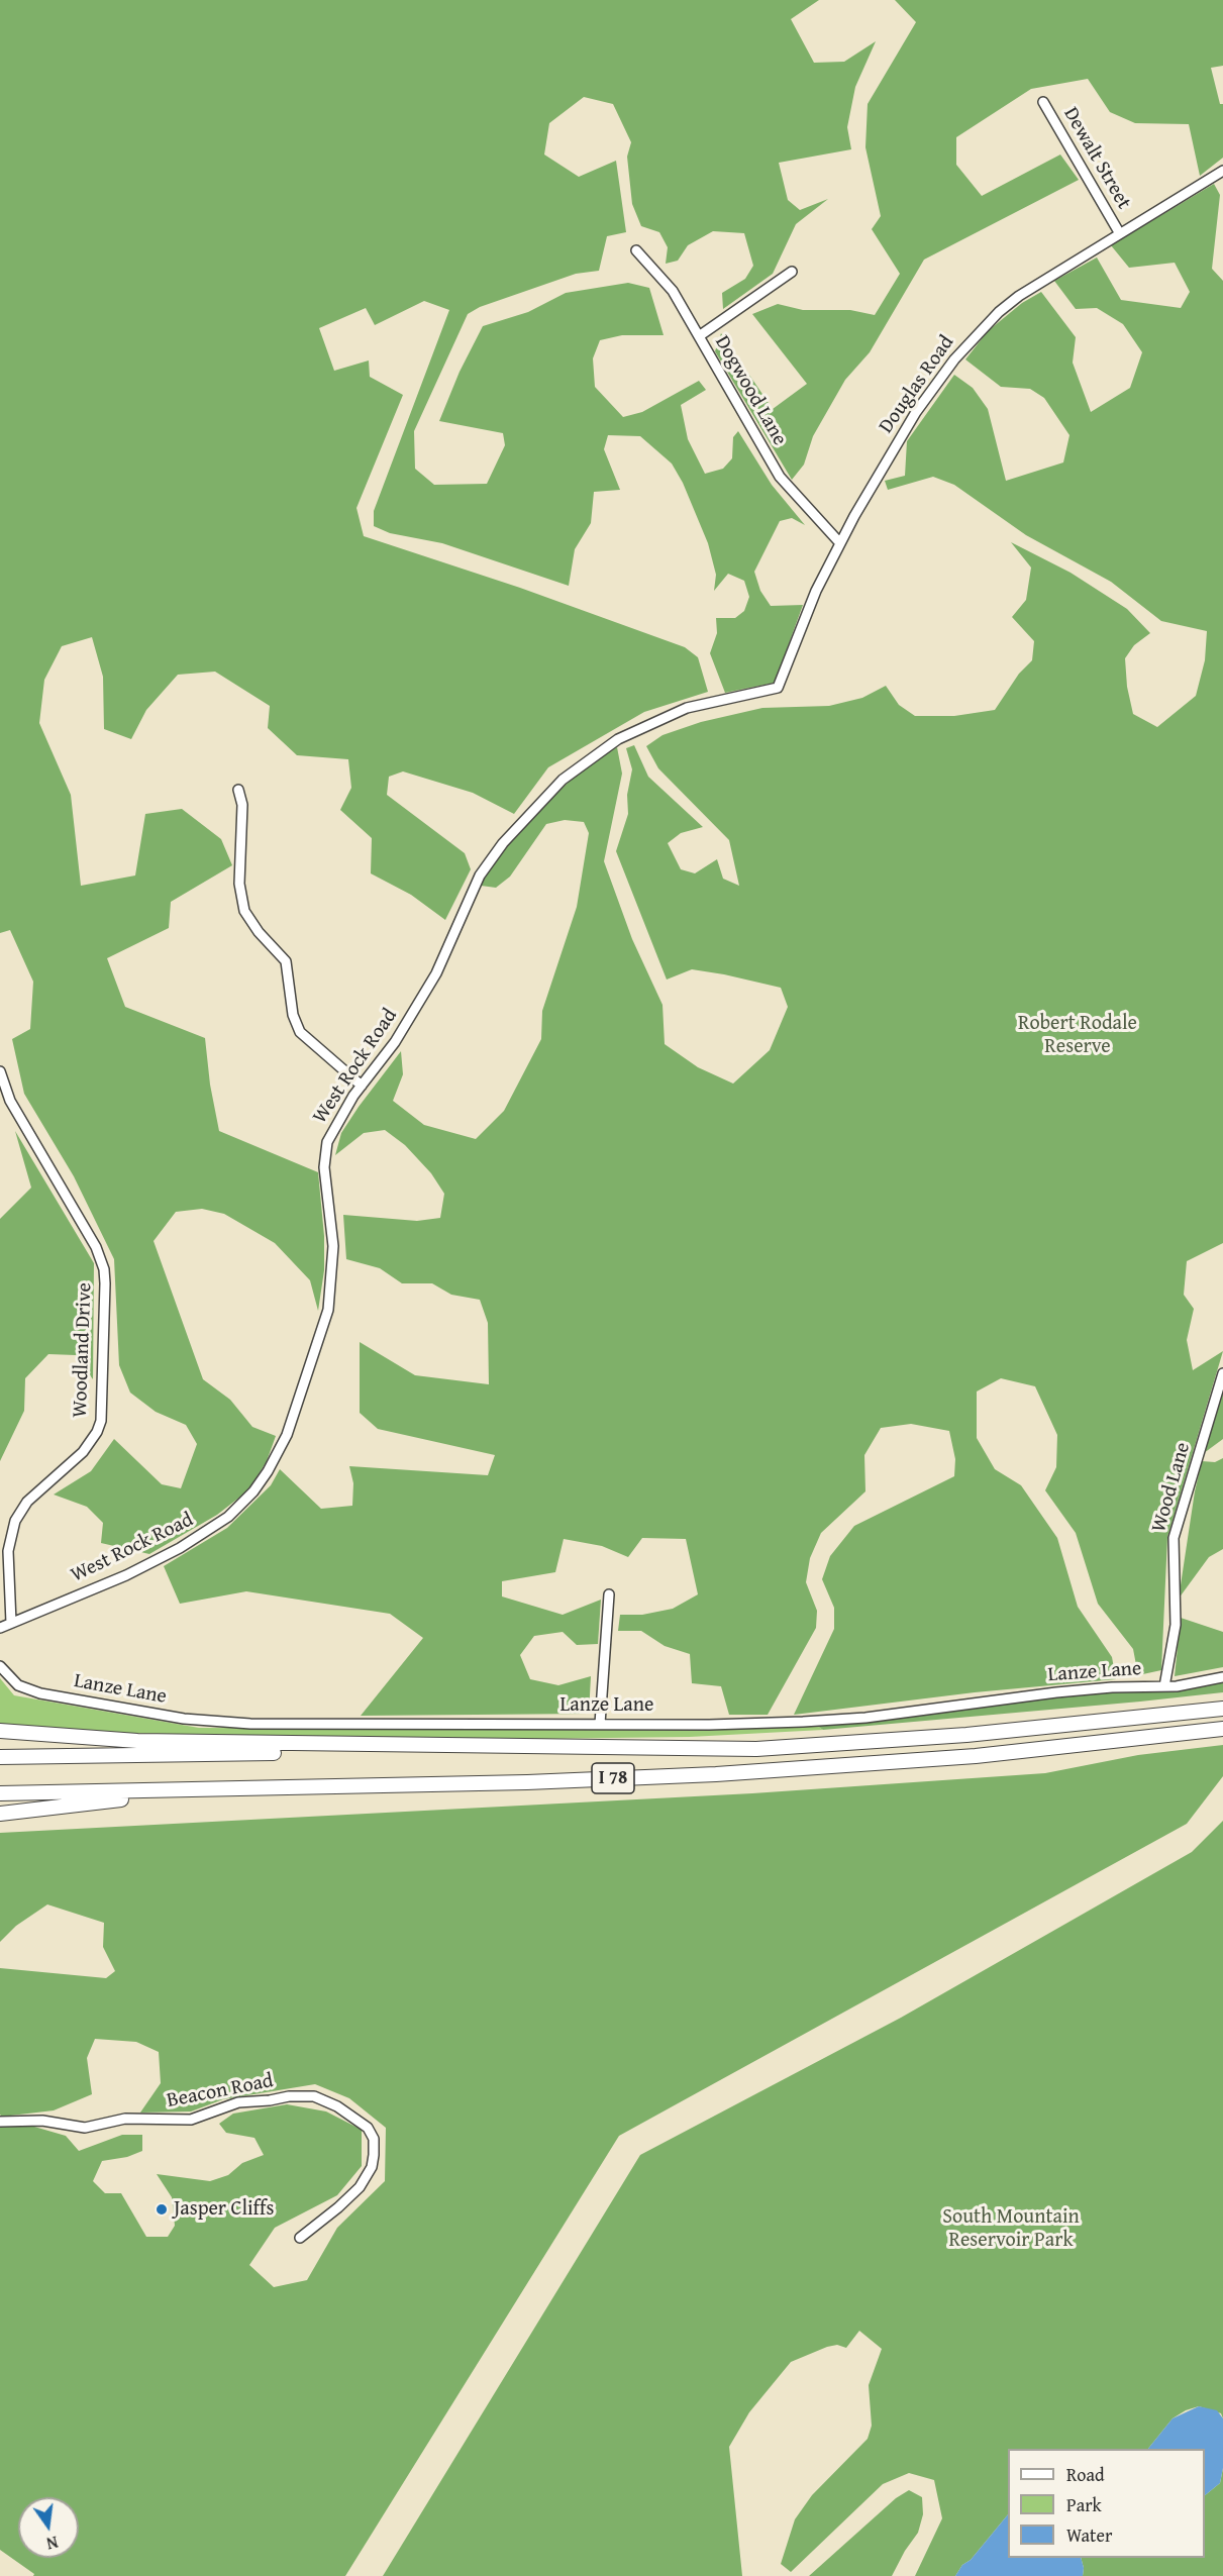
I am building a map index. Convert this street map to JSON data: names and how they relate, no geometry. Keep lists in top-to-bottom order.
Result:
{
  "streets": {
    "highway": ["I 78"],
    "street": [
      "Dewalt Street",
      "Douglas Road",
      "Dogwood Lane",
      "West Rock Road",
      "Woodland Drive",
      "Wood Lane",
      "Lanze Lane",
      "Beacon Road"
    ]
  },
  "crossings": [
    ["Dewalt Street", "Douglas Road"],
    ["Douglas Road", "Dogwood Lane"],
    ["Douglas Road", "West Rock Road"],
    ["West Rock Road", "Woodland Drive"],
    ["Wood Lane", "Lanze Lane"]
  ],
  "parks": ["Robert Rodale Reserve", "South Mountain Reservoir Park"],
  "places": ["Jasper Cliffs"],
  "legend": ["Road", "Park", "Water"],
  "north": "bottom"
}
